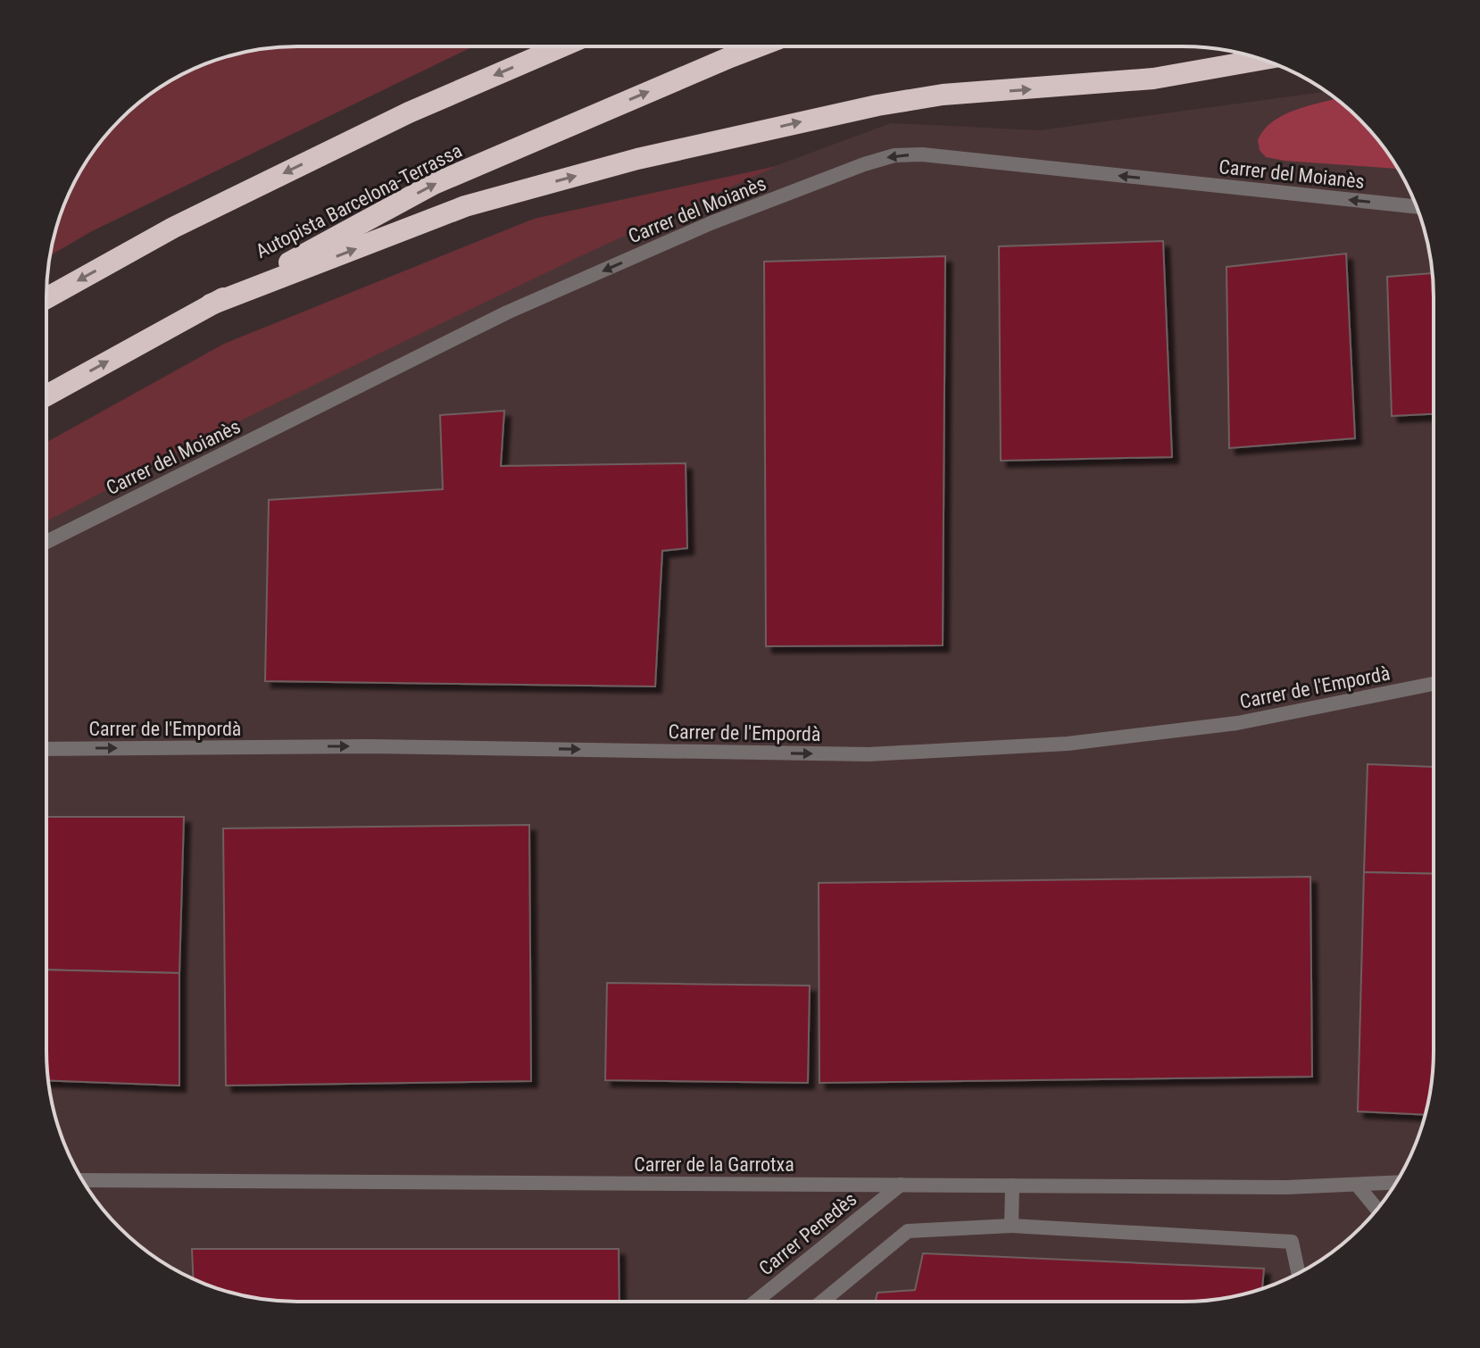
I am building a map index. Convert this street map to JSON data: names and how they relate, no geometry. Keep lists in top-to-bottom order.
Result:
{
  "streets": {
    "highway": ["Autopista Barcelona-Terrassa"],
    "street": [
      "Carrer del Moianès",
      "Carrer de l'Empordà",
      "Carrer de la Garrotxa",
      "Carrer Penedès"
    ]
  },
  "crossings": [
    ["Carrer de la Garrotxa", "Carrer Penedès"]
  ],
  "one_way": ["Carrer del Moianès", "Carrer de l'Empordà"]
}
